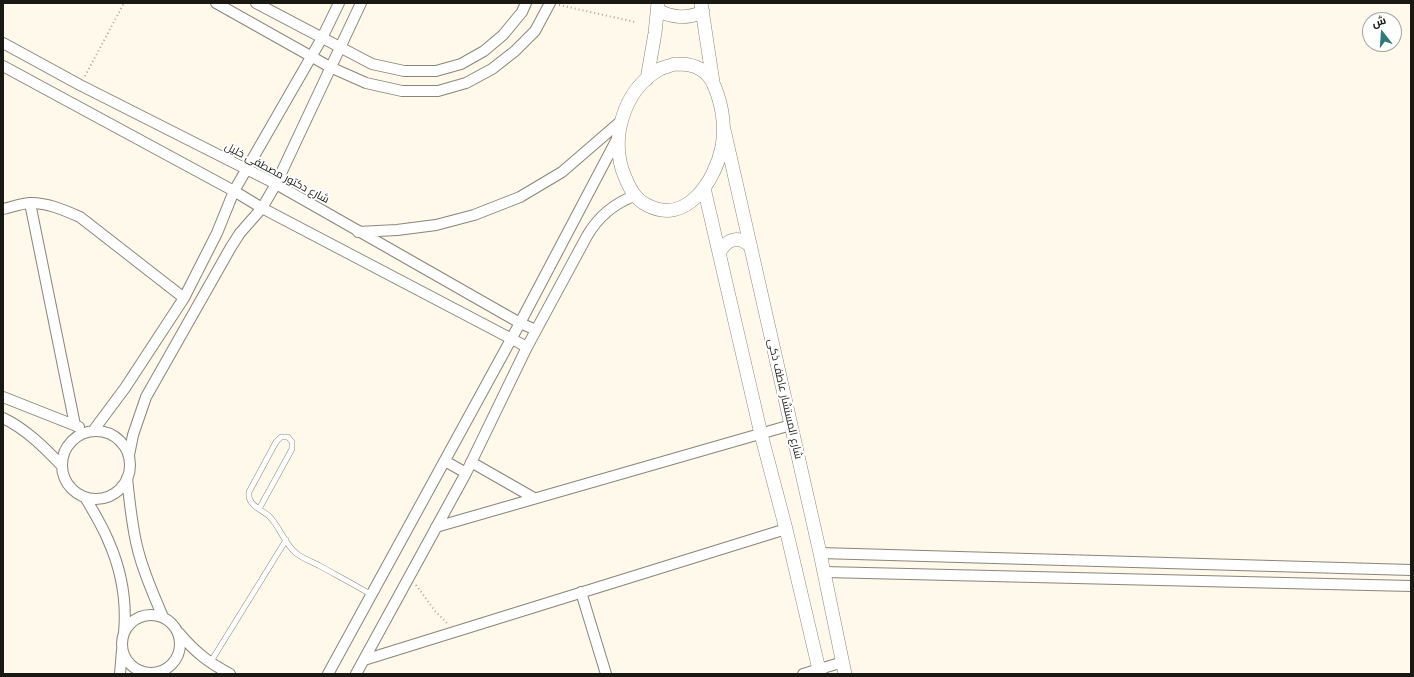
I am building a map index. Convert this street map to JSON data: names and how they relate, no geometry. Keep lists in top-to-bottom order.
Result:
{
  "streets": {
    "street": ["شارع دكتور مصطفى خليل", "شارع المستشار عاطف ذكى"]
  },
  "north": "top"
}
